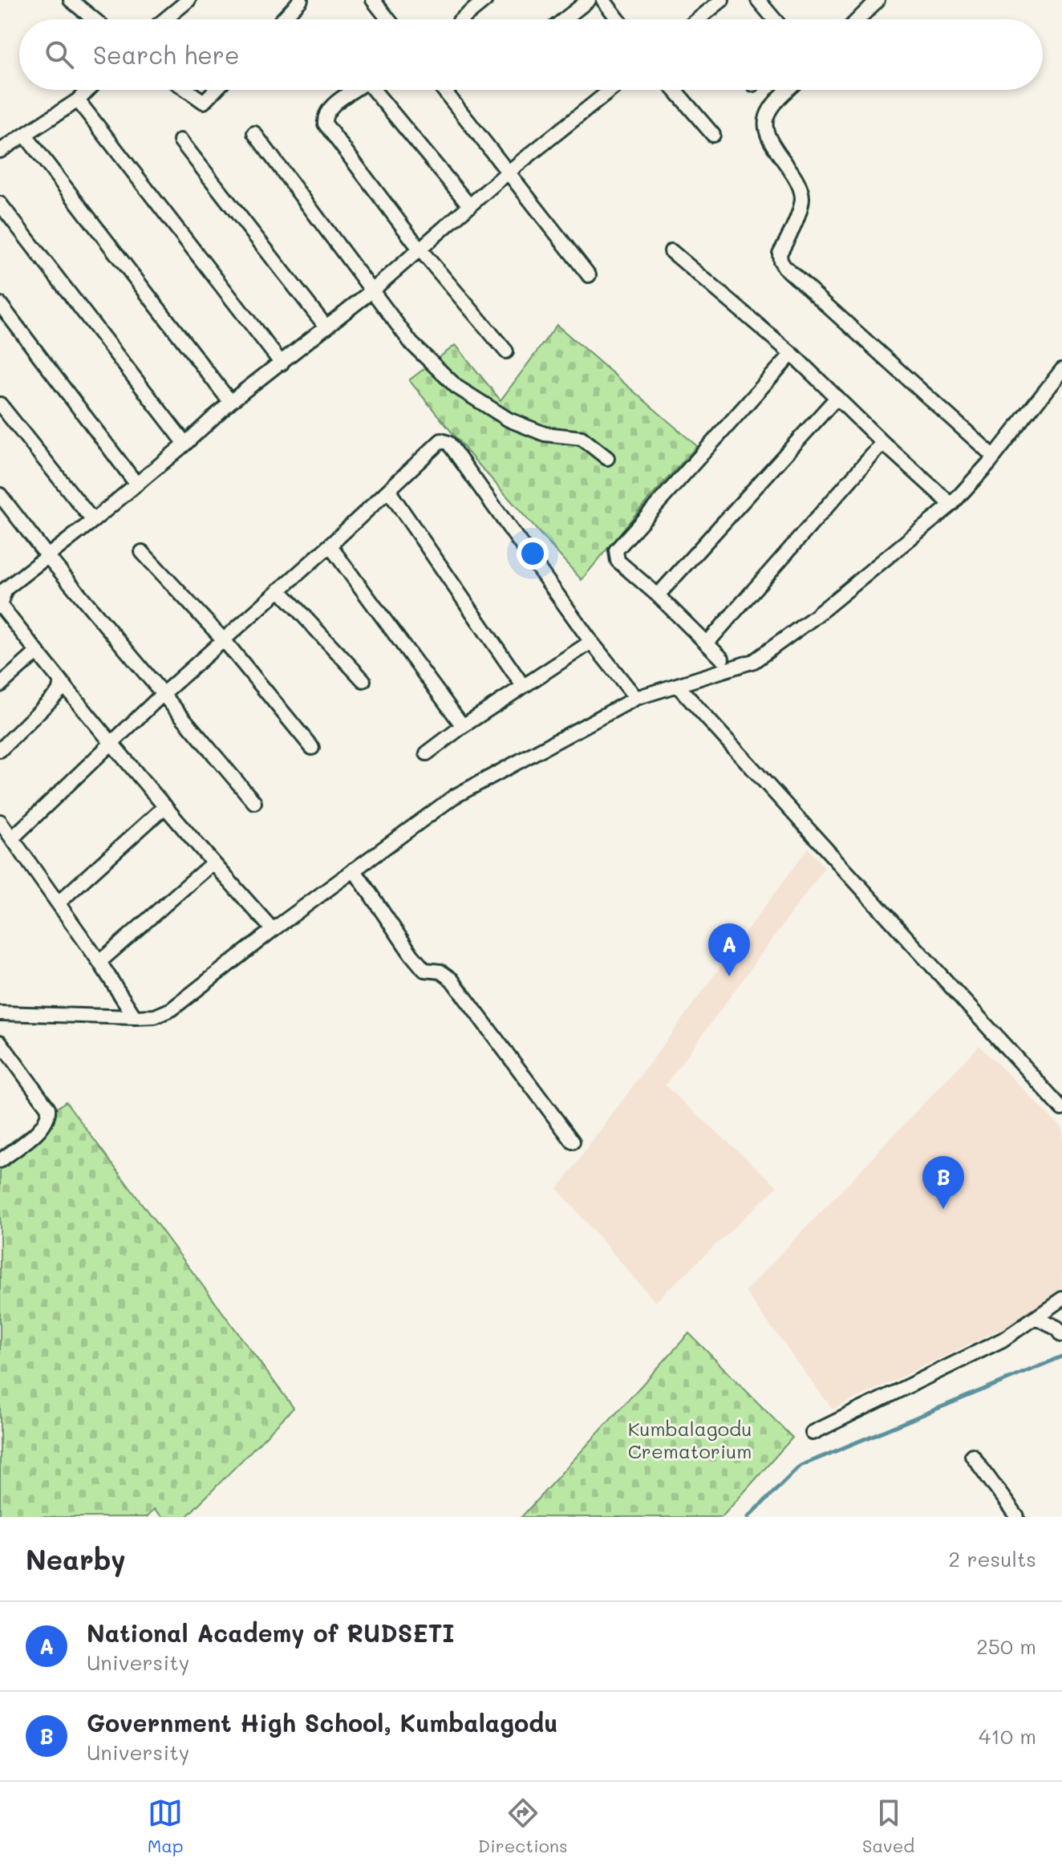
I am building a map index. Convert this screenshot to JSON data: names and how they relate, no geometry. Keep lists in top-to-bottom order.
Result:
{
  "parks": ["Kumbalagodu Crematorium"],
  "page": {
    "search": "Search here",
    "pins": ["A", "B"],
    "heading": ["Nearby", "2 results"],
    "list": [
      {
        "mark": "A",
        "name": "National Academy of RUDSETI",
        "note": "University",
        "value": "250 m"
      },
      {
        "mark": "B",
        "name": "Government High School, Kumbalagodu",
        "note": "University",
        "value": "410 m"
      }
    ],
    "nav": ["Map", "Directions", "Saved"]
  }
}
